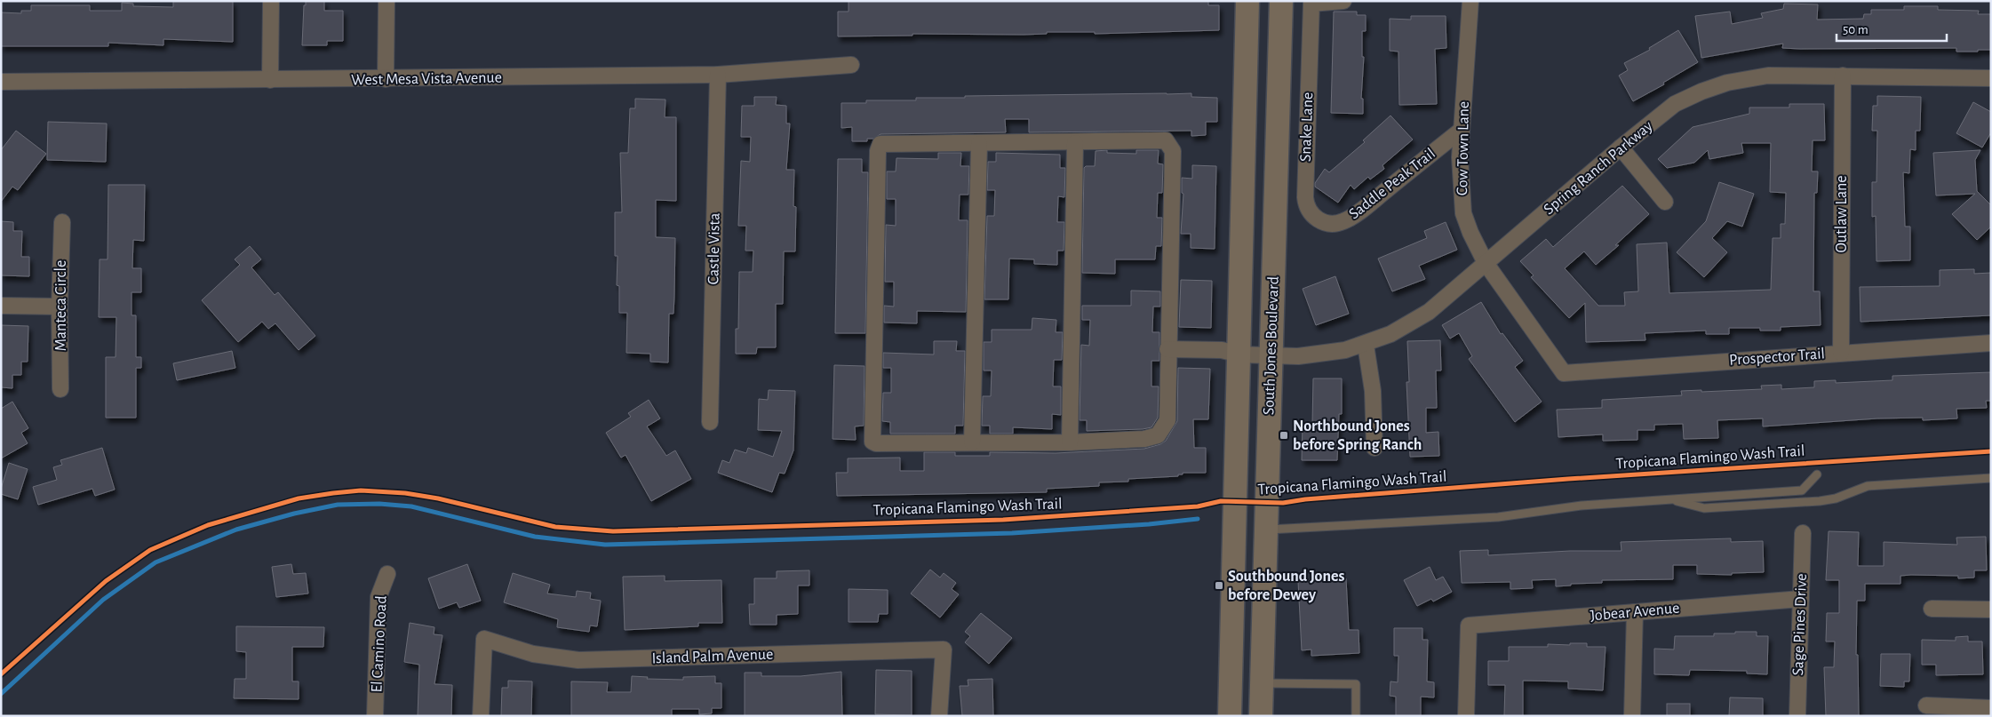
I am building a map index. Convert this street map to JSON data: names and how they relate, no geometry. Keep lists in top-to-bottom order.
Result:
{
  "streets": {
    "main road": ["South Jones Boulevard"],
    "street": [
      "West Mesa Vista Avenue",
      "Snake Lane",
      "Cow Town Lane",
      "Spring Ranch Parkway",
      "Saddle Peak Trail",
      "Outlaw Lane",
      "Castle Vista",
      "Manteca Circle",
      "Prospector Trail",
      "Jobear Avenue",
      "Sage Pines Drive",
      "El Camino Road",
      "Island Palm Avenue"
    ],
    "cycle path": ["Tropicana Flamingo Wash Trail"]
  },
  "crossings": [
    ["West Mesa Vista Avenue", "Castle Vista"],
    ["Snake Lane", "Saddle Peak Trail"],
    ["Cow Town Lane", "Spring Ranch Parkway"],
    ["Cow Town Lane", "Saddle Peak Trail"],
    ["Cow Town Lane", "Prospector Trail"],
    ["Spring Ranch Parkway", "Outlaw Lane"],
    ["Spring Ranch Parkway", "South Jones Boulevard"],
    ["Outlaw Lane", "Prospector Trail"],
    ["Jobear Avenue", "Sage Pines Drive"]
  ],
  "places": {
    "transit": ["Northbound Jones before Spring Ranch", "Southbound Jones before Dewey"]
  },
  "scale_bar": "50 m"
}
